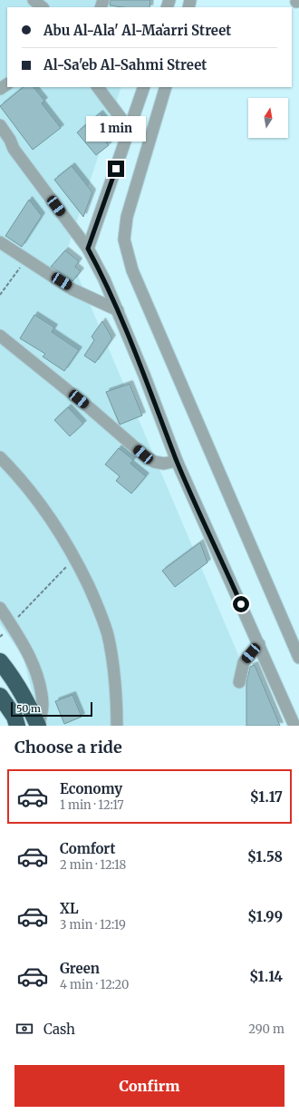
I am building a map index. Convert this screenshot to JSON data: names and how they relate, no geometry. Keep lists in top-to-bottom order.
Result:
{
  "scale_bar": "50 m",
  "north": "top",
  "page": {
    "banner": ["Abu Al-Ala' Al-Maʻarri Street", "Al-Sa'eb Al-Sahmi Street"],
    "bubble": "1 min",
    "scale": "50 m",
    "heading": "Choose a ride",
    "list": [
      {
        "name": "Economy",
        "note": "1 min · 12:17",
        "value": "$1.17"
      },
      {
        "name": "Comfort",
        "note": "2 min · 12:18",
        "value": "$1.58"
      },
      {
        "name": "XL",
        "note": "3 min · 12:19",
        "value": "$1.99"
      },
      {
        "name": "Green",
        "note": "4 min · 12:20",
        "value": "$1.14"
      }
    ],
    "pay": ["Cash", "290 m"],
    "buttons": "Confirm"
  }
}
